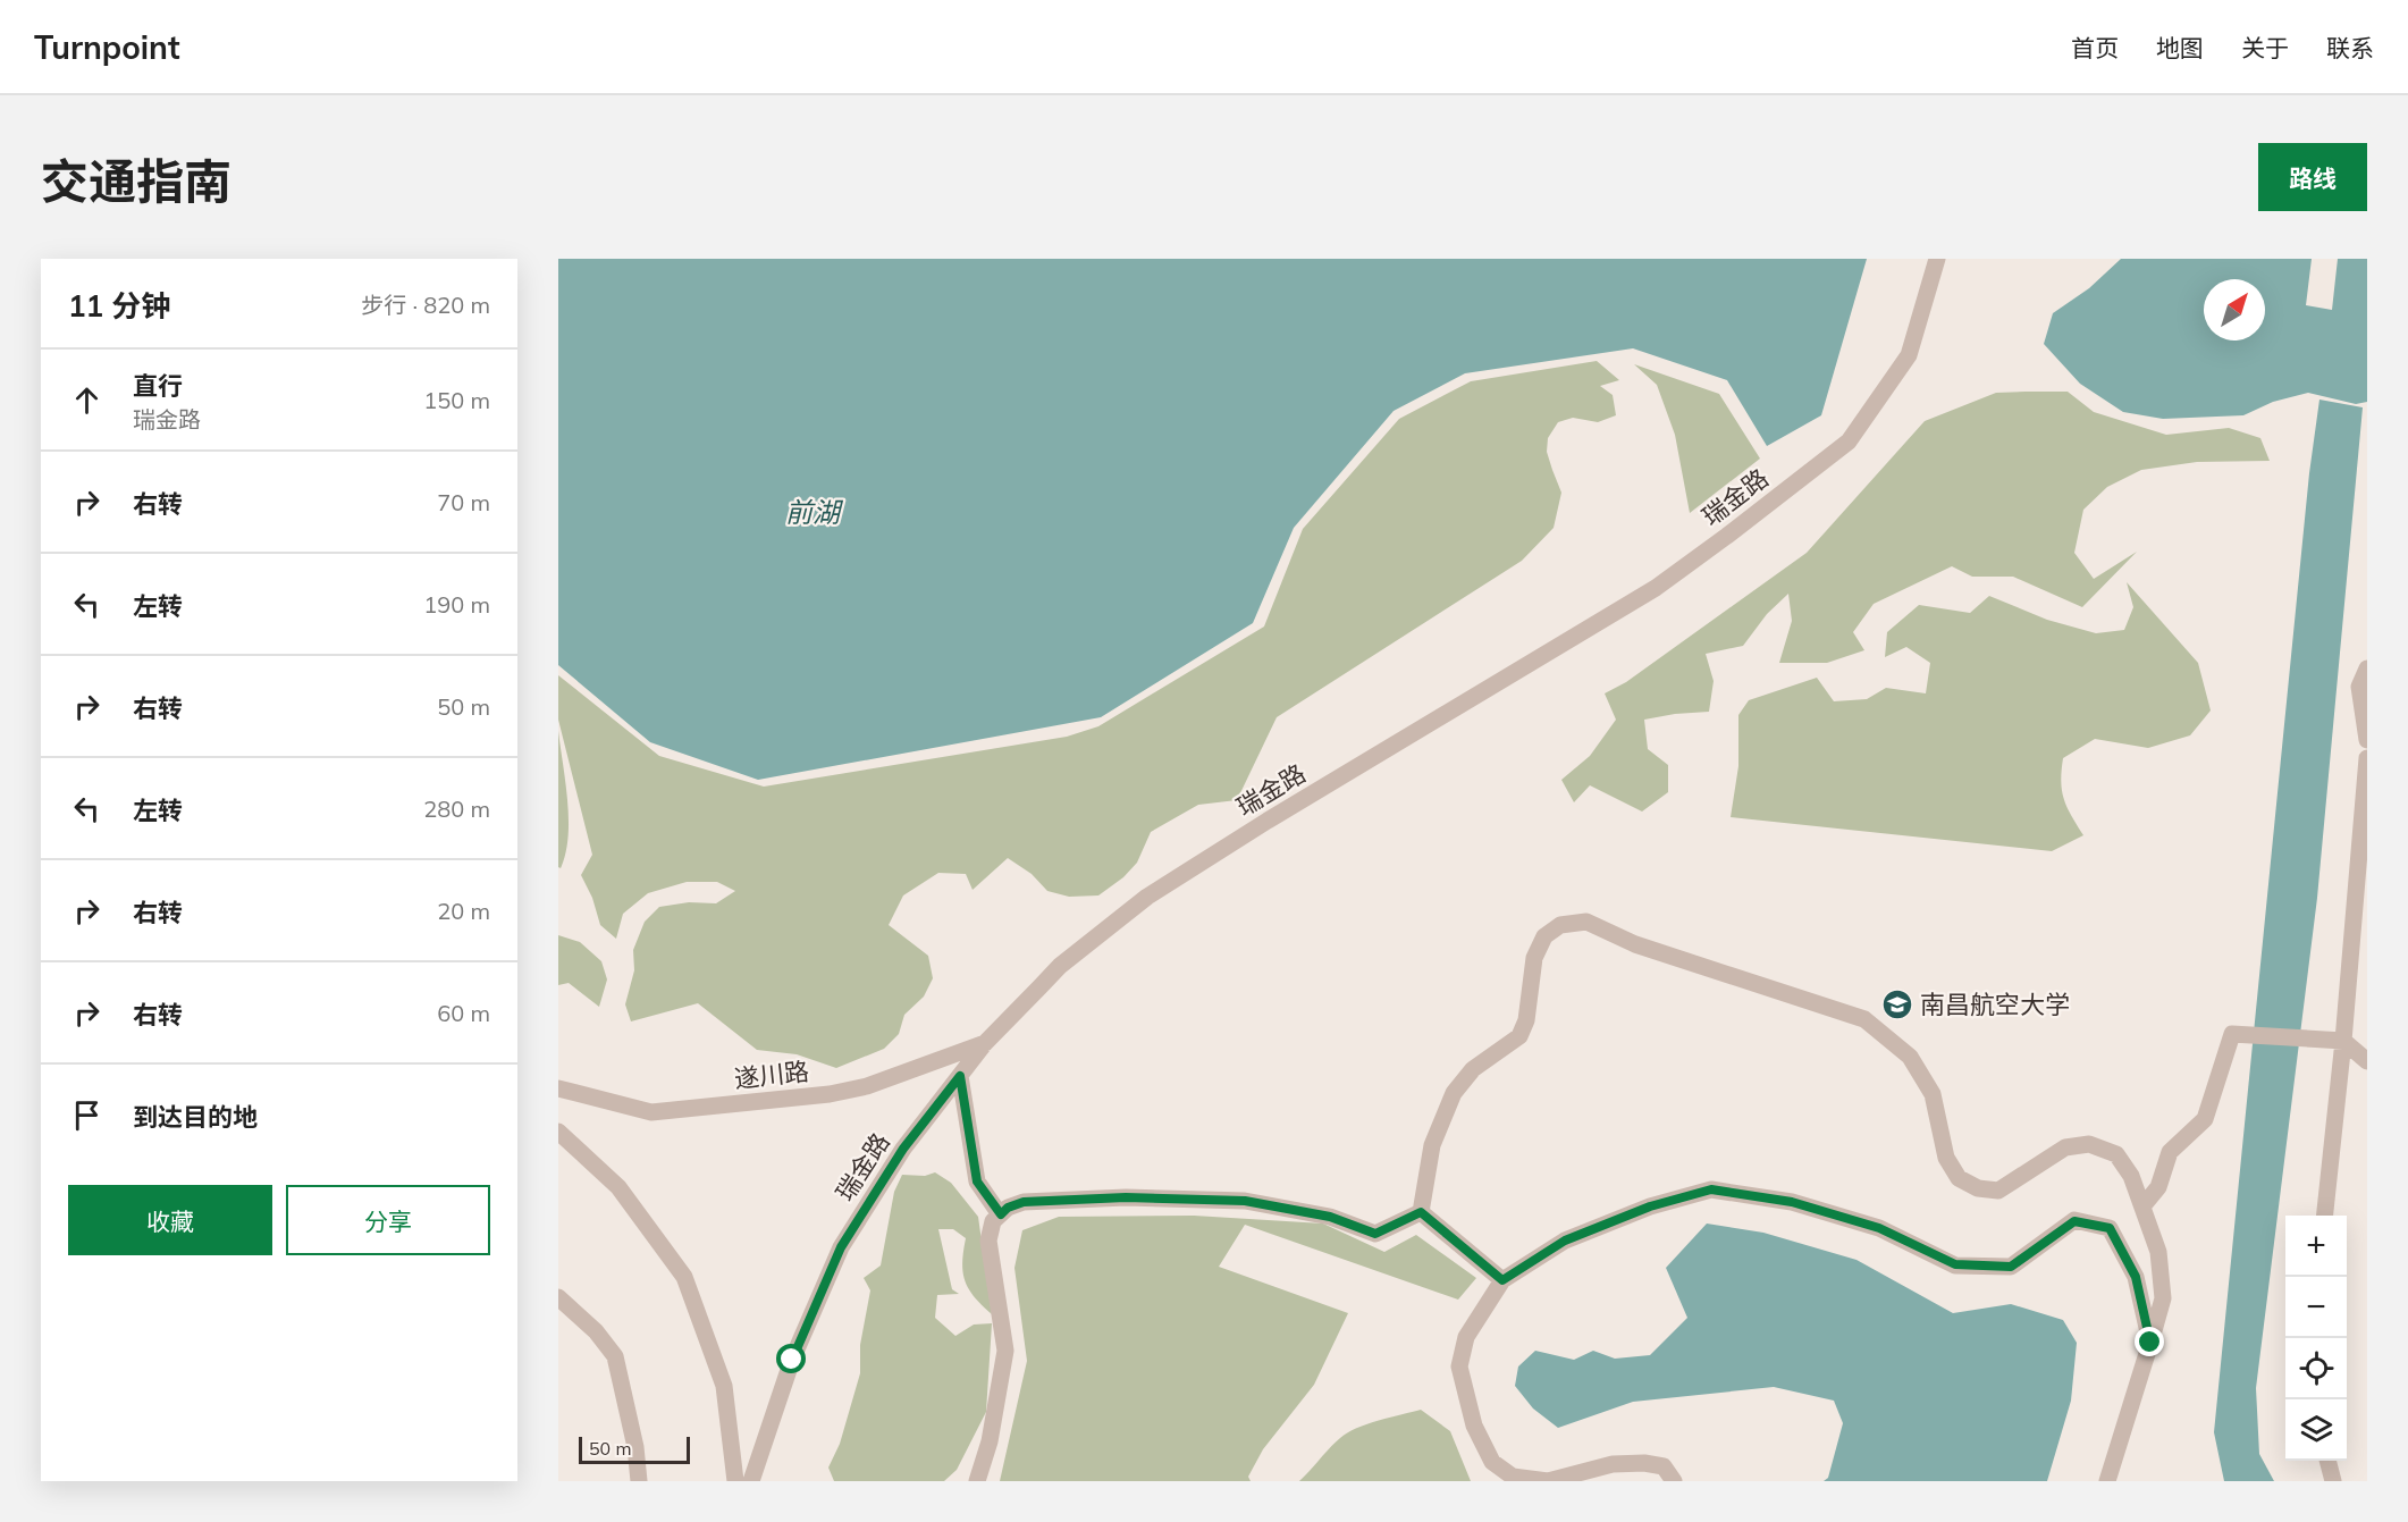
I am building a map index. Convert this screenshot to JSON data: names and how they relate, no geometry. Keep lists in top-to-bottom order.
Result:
{
  "streets": {
    "street": ["瑞金路", "遂川路"]
  },
  "crossings": [
    ["瑞金路", "遂川路"]
  ],
  "water": ["前湖"],
  "places": {
    "school or university": ["南昌航空大学"]
  },
  "scale_bar": "50 m",
  "north": "top right",
  "page": {
    "header": "Turnpoint",
    "nav": [
      "首页",
      "地图",
      "关于",
      "联系"
    ],
    "title": "交通指南",
    "buttons": [
      "路线",
      ["收藏", "分享"]
    ],
    "heading": ["11 分钟", "步行 · 820 m"],
    "list": [
      ["直行", "瑞金路", "150 m"],
      ["右转", "70 m"],
      ["左转", "190 m"],
      ["右转", "50 m"],
      ["左转", "280 m"],
      ["右转", "20 m"],
      ["右转", "60 m"],
      "到达目的地"
    ],
    "map_buttons": ["+", "−"],
    "scale": "50 m"
  }
}
